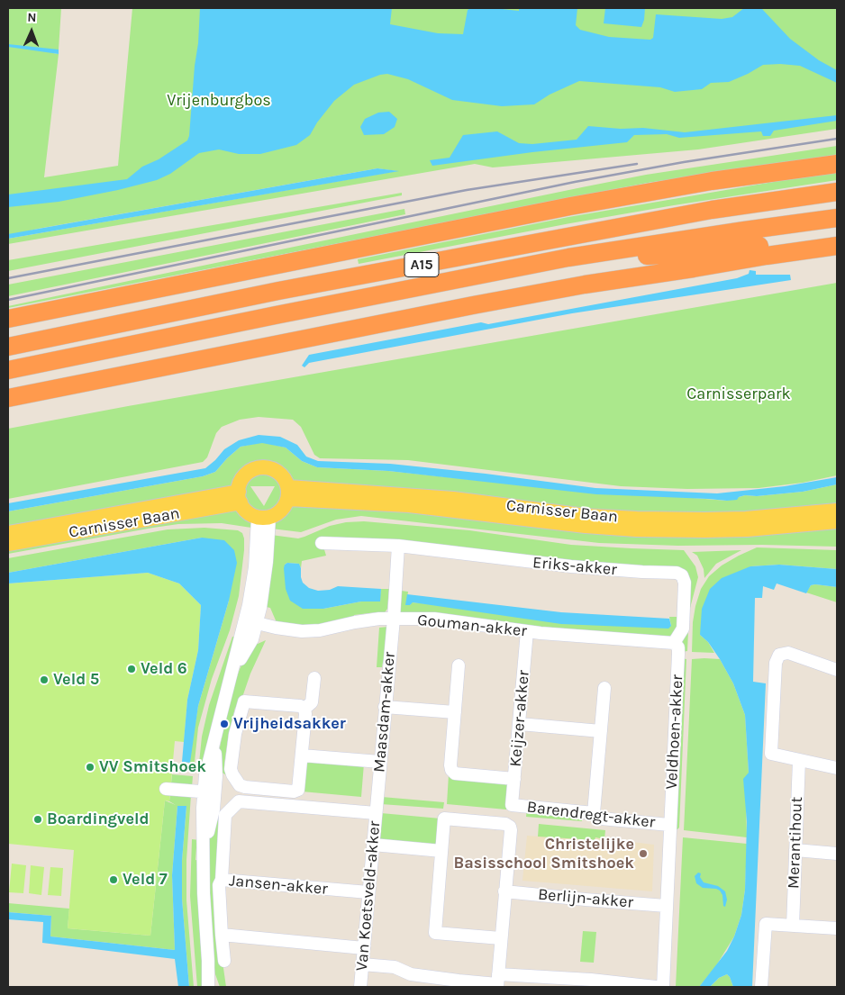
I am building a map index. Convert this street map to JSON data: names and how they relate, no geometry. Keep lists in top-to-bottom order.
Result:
{
  "streets": {
    "highway": ["A15"],
    "main road": ["Carnisser Baan"],
    "street": [
      "Eriks-akker",
      "Gouman-akker",
      "Maasdam-akker",
      "Keijzer-akker",
      "Veldhoen-akker",
      "Barendregt-akker",
      "Merantihout",
      "Jansen-akker",
      "Van Koetsveld-akker",
      "Berlijn-akker"
    ]
  },
  "crossings": [
    ["Eriks-akker", "Gouman-akker"],
    ["Eriks-akker", "Veldhoen-akker"],
    ["Gouman-akker", "Maasdam-akker"],
    ["Gouman-akker", "Keijzer-akker"],
    ["Gouman-akker", "Veldhoen-akker"],
    ["Maasdam-akker", "Jansen-akker"],
    ["Maasdam-akker", "Van Koetsveld-akker"],
    ["Keijzer-akker", "Barendregt-akker"],
    ["Veldhoen-akker", "Barendregt-akker"],
    ["Veldhoen-akker", "Berlijn-akker"],
    ["Jansen-akker", "Van Koetsveld-akker"]
  ],
  "parks": ["Vrijenburgbos", "Carnisserpark"],
  "places": [
    "Veld 6",
    "Veld 5",
    "Vrijheidsakker",
    "VV Smitshoek",
    "Boardingveld",
    "Christelijke Basisschool Smitshoek",
    "Veld 7"
  ],
  "north": "top"
}
